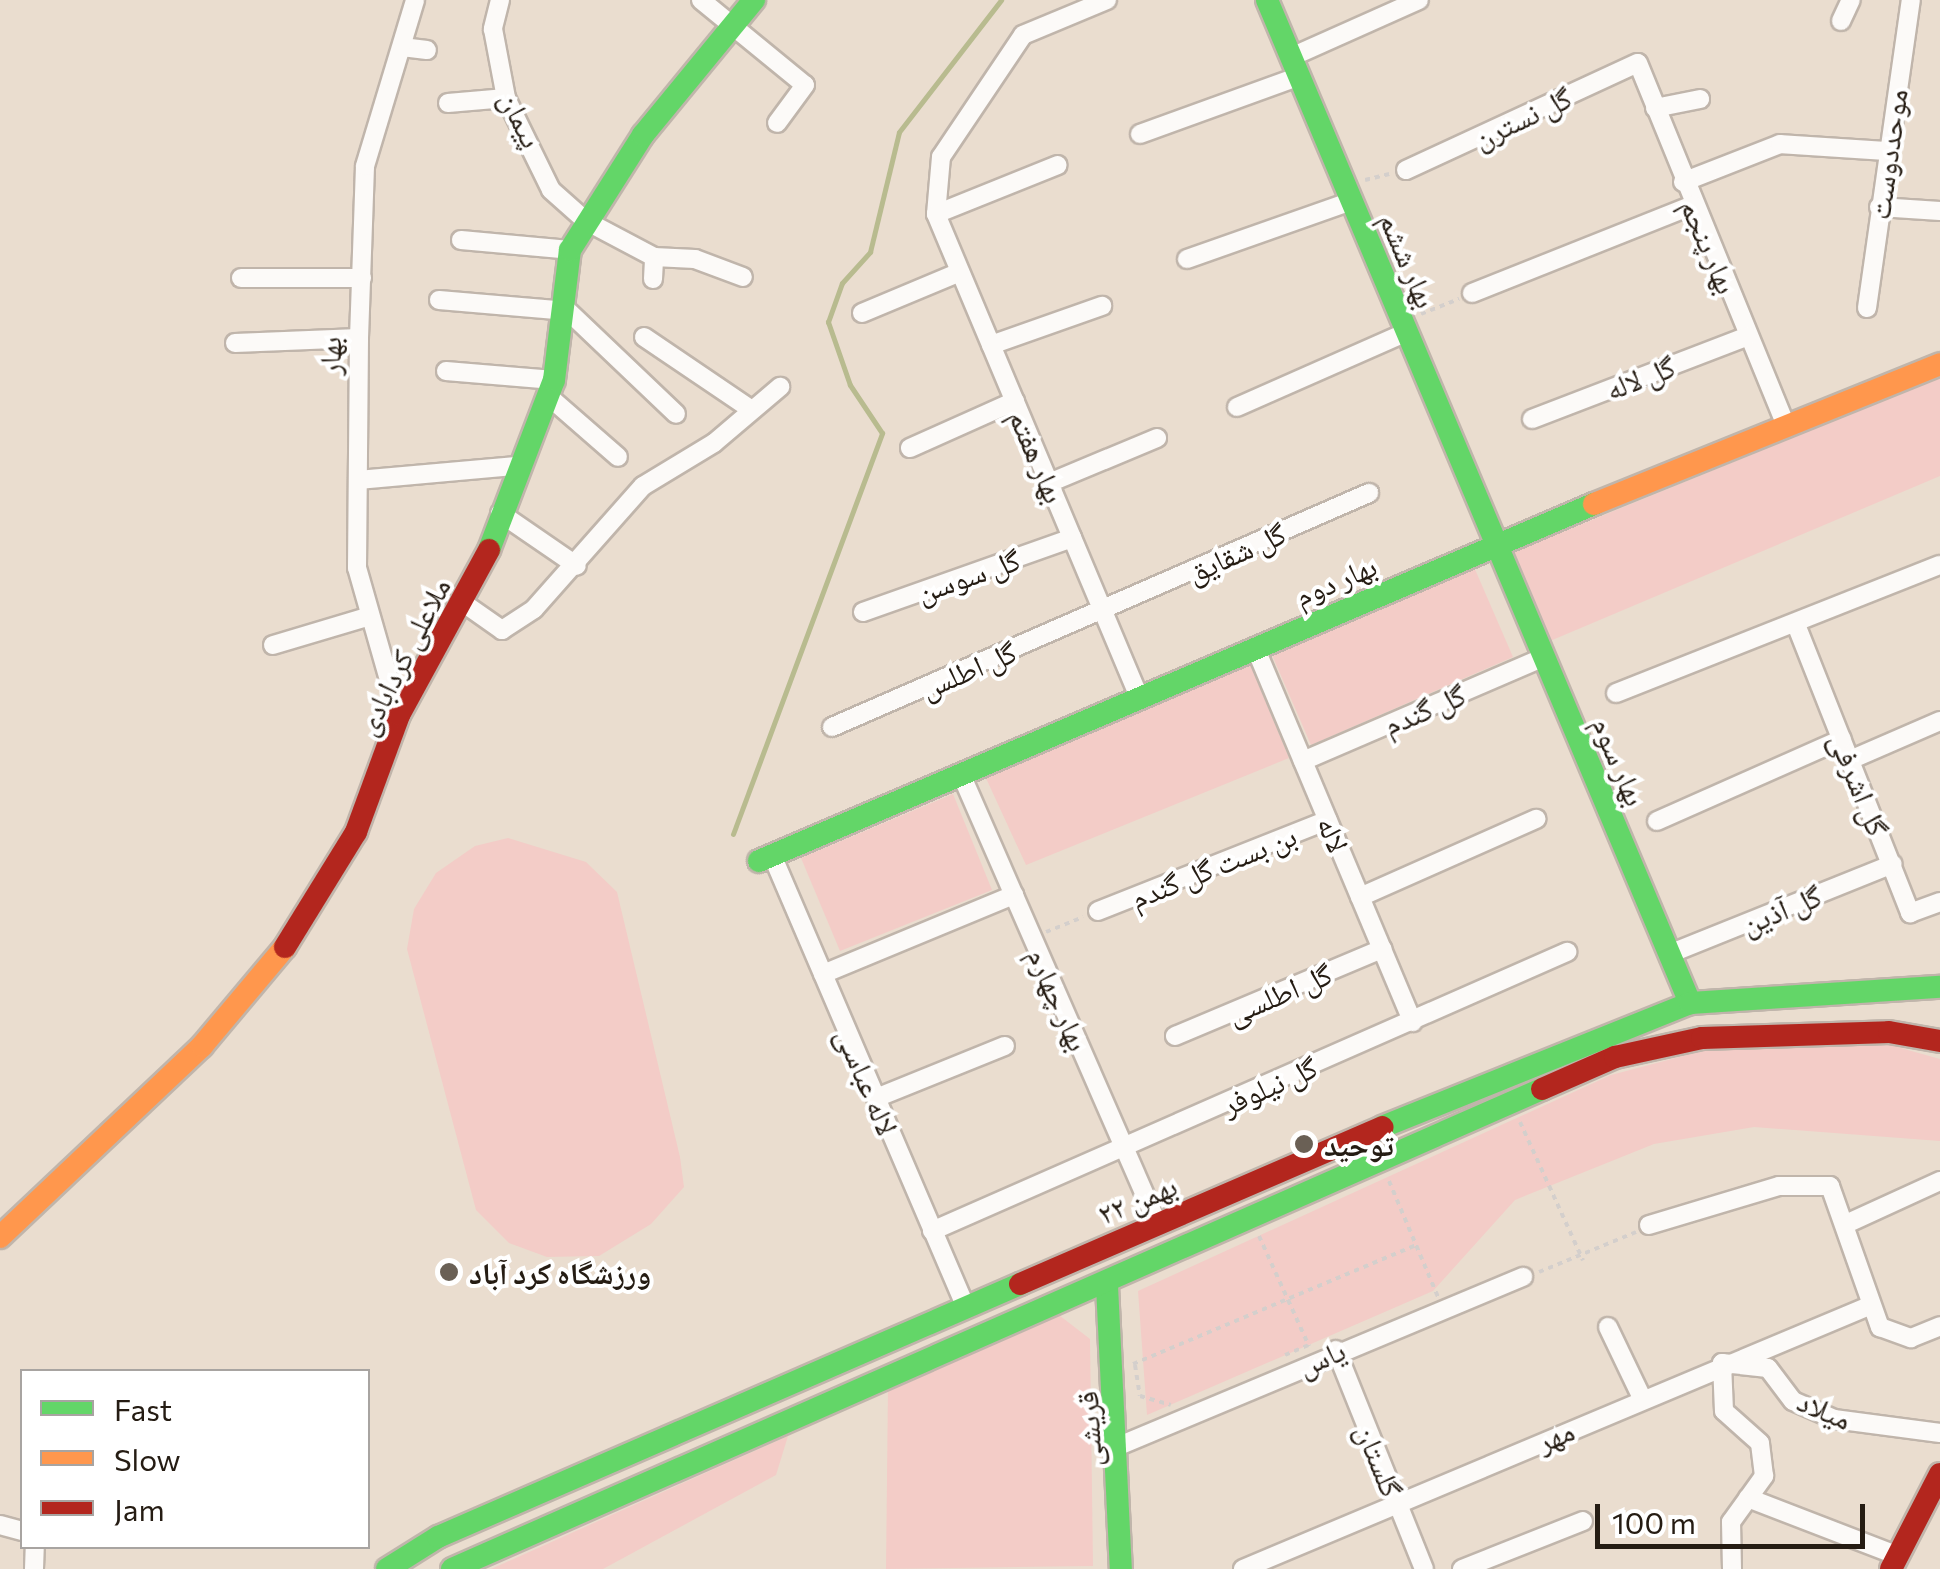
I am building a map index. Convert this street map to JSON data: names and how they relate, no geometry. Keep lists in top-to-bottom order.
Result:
{
  "streets": {
    "street": [
      "گل نسترن",
      "پیمان",
      "موحددوست",
      "بهار پنجم",
      "بهار ششم",
      "بهار",
      "گل لاله",
      "بهار هفتم",
      "گل شقایق",
      "گل سوسن",
      "بهار دوم",
      "ملاعلی کردابادی",
      "گل اطلس",
      "گل گندم",
      "بهار سوم",
      "گل اشرفی",
      "لاله",
      "بن بست گل گندم",
      "گل آذین",
      "گل اطلسی",
      "بهار چهارم",
      "لاله عباسی",
      "گل نیلوفر",
      "۲۲ بهمن",
      "یاس",
      "میلاد",
      "قریشی",
      "مهر",
      "گلستان"
    ]
  },
  "crossings": [
    ["گل نسترن", "بهار پنجم"],
    ["پیمان", "ملاعلی کردابادی"],
    ["بهار پنجم", "گل لاله"],
    ["بهار پنجم", "بهار دوم"],
    ["بهار ششم", "بهار دوم"],
    ["بهار ششم", "بهار سوم"],
    ["بهار", "ملاعلی کردابادی"],
    ["بهار هفتم", "گل شقایق"],
    ["بهار هفتم", "گل سوسن"],
    ["بهار هفتم", "بهار دوم"],
    ["بهار هفتم", "گل اطلس"],
    ["گل شقایق", "گل اطلس"],
    ["بهار دوم", "بهار سوم"],
    ["بهار دوم", "لاله"],
    ["بهار دوم", "بهار چهارم"],
    ["بهار دوم", "لاله عباسی"],
    ["گل گندم", "بهار سوم"],
    ["گل گندم", "لاله"],
    ["بهار سوم", "گل آذین"],
    ["بهار سوم", "۲۲ بهمن"],
    ["گل اشرفی", "گل آذین"],
    ["لاله", "بن بست گل گندم"],
    ["لاله", "گل اطلسی"],
    ["لاله", "گل نیلوفر"],
    ["بهار چهارم", "گل نیلوفر"],
    ["بهار چهارم", "۲۲ بهمن"],
    ["لاله عباسی", "گل نیلوفر"],
    ["لاله عباسی", "۲۲ بهمن"],
    ["یاس", "قریشی"],
    ["یاس", "گلستان"],
    ["میلاد", "مهر"],
    ["مهر", "گلستان"]
  ],
  "places": ["توحید", "ورزشگاه کرد آباد"],
  "legend": ["Fast", "Slow", "Jam"],
  "scale_bar": "100 m"
}
